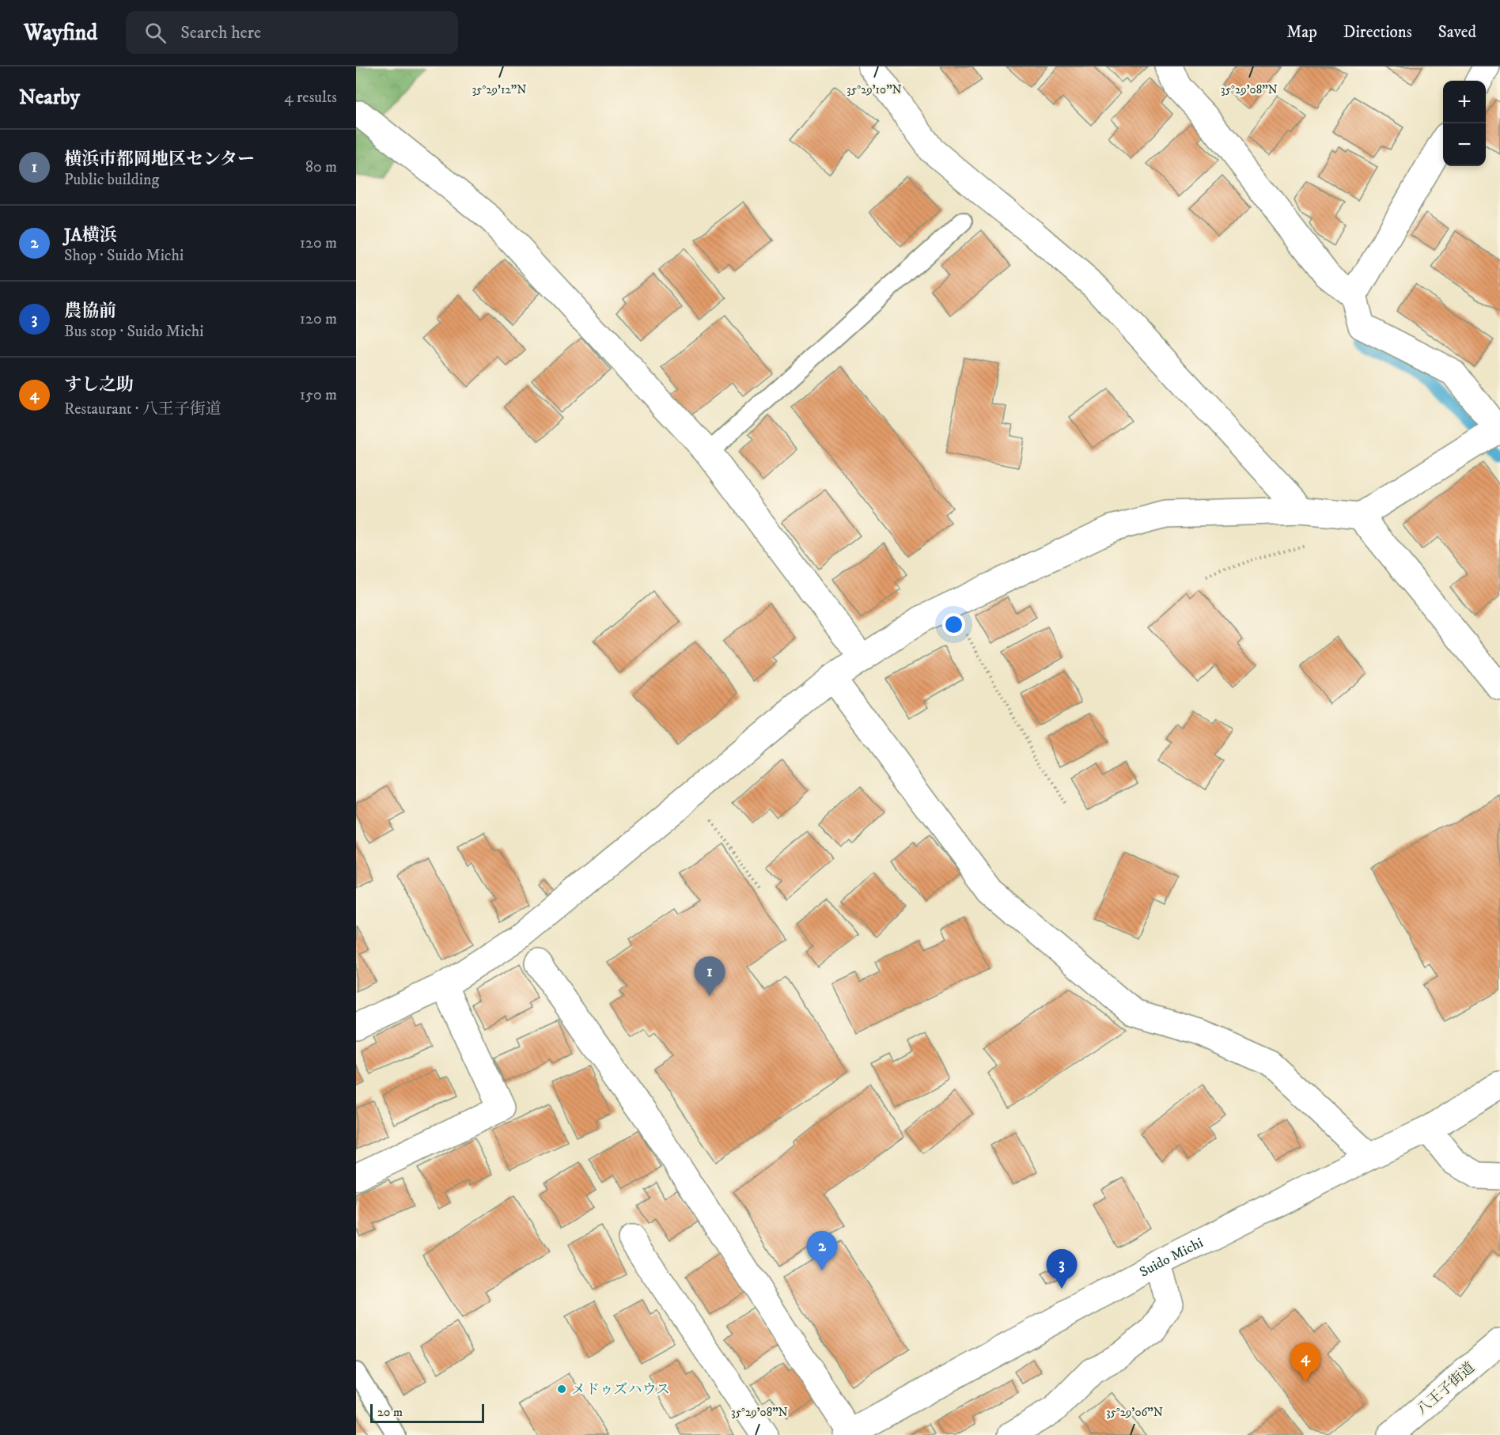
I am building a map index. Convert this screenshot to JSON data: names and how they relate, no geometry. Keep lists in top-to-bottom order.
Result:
{
  "streets": {
    "main road": ["Suido Michi", "八王子街道"]
  },
  "places": ["メドゥズハウス"],
  "scale_bar": "20 m",
  "page": {
    "header": "Wayfind",
    "search": "Search here",
    "nav": ["Map", "Directions", "Saved"],
    "heading": ["Nearby", "4 results"],
    "map_buttons": ["+", "−"],
    "list": [
      {
        "mark": "1",
        "name": "横浜市都岡地区センター",
        "note": "Public building",
        "value": "80 m"
      },
      {
        "mark": "2",
        "name": "JA横浜",
        "note": "Shop · Suido Michi",
        "value": "120 m"
      },
      {
        "mark": "3",
        "name": "農協前",
        "note": "Bus stop · Suido Michi",
        "value": "120 m"
      },
      {
        "mark": "4",
        "name": "すし之助",
        "note": "Restaurant · 八王子街道",
        "value": "150 m"
      }
    ],
    "pins": [
      "1",
      "2",
      "3",
      "4"
    ],
    "scale": "20 m"
  },
  "coordinates": [
    "35°29'12\"N",
    "35°29'10\"N",
    "35°29'08\"N",
    "35°29'06\"N"
  ]
}
